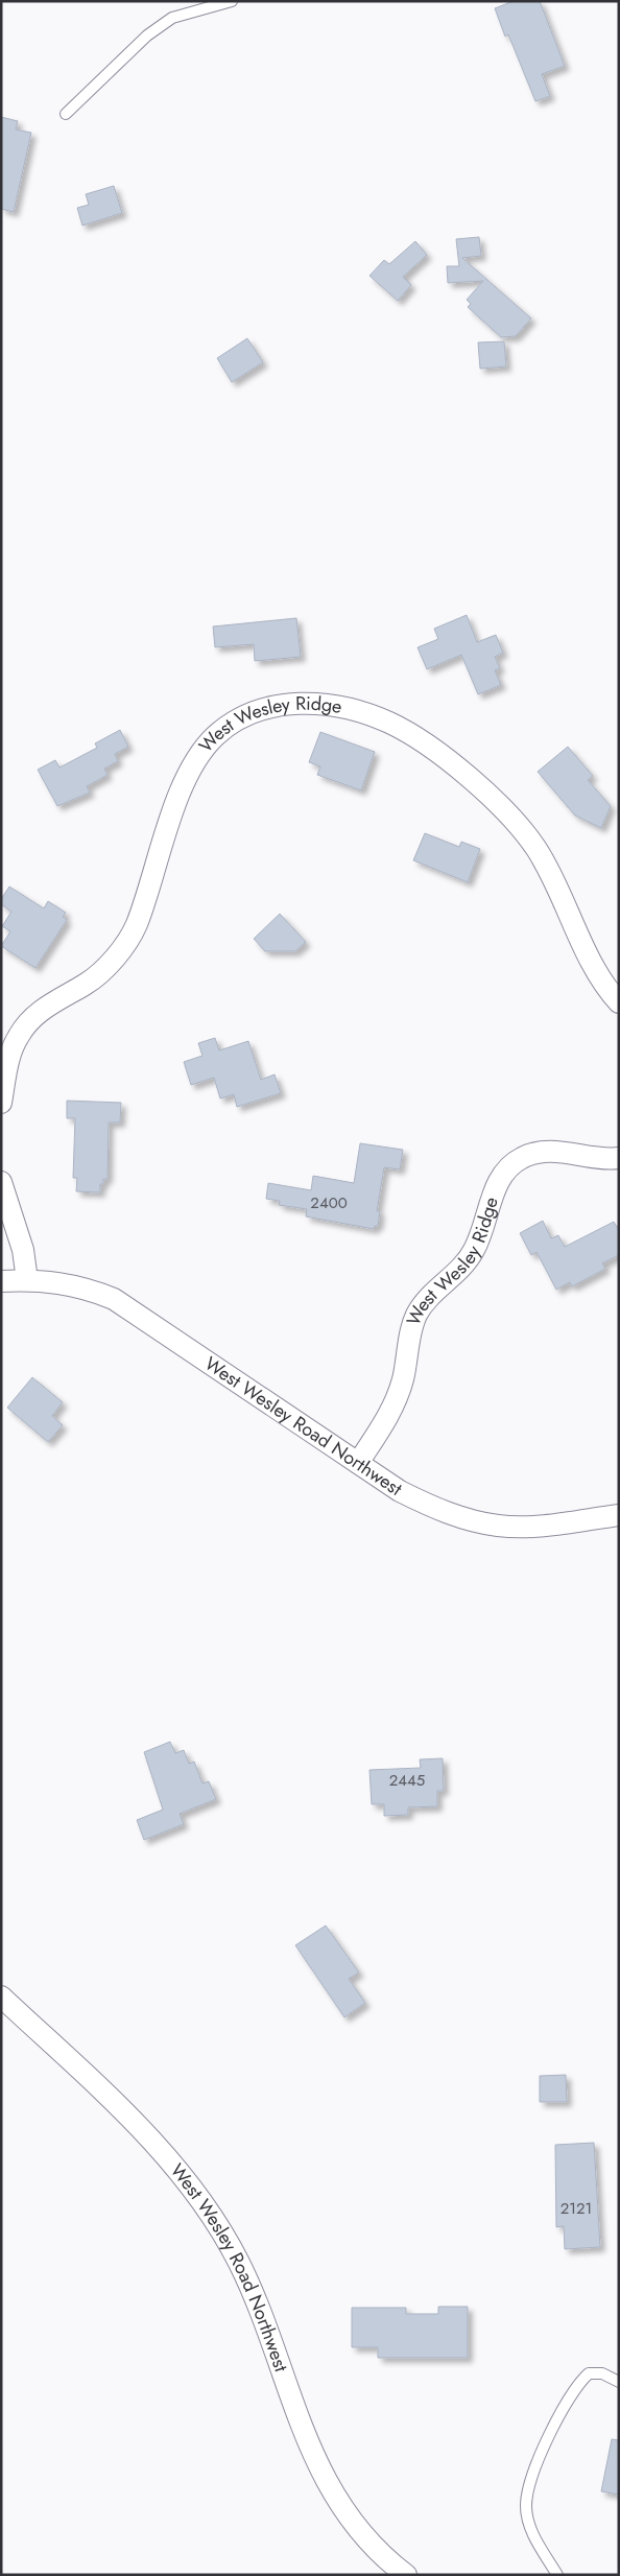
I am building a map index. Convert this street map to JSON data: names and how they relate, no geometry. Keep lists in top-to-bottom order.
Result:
{
  "streets": {
    "street": ["West Wesley Ridge", "West Wesley Road Northwest"]
  },
  "crossings": [
    ["West Wesley Ridge", "West Wesley Road Northwest"]
  ],
  "house_numbers": ["2400", "2445", "2121"]
}
